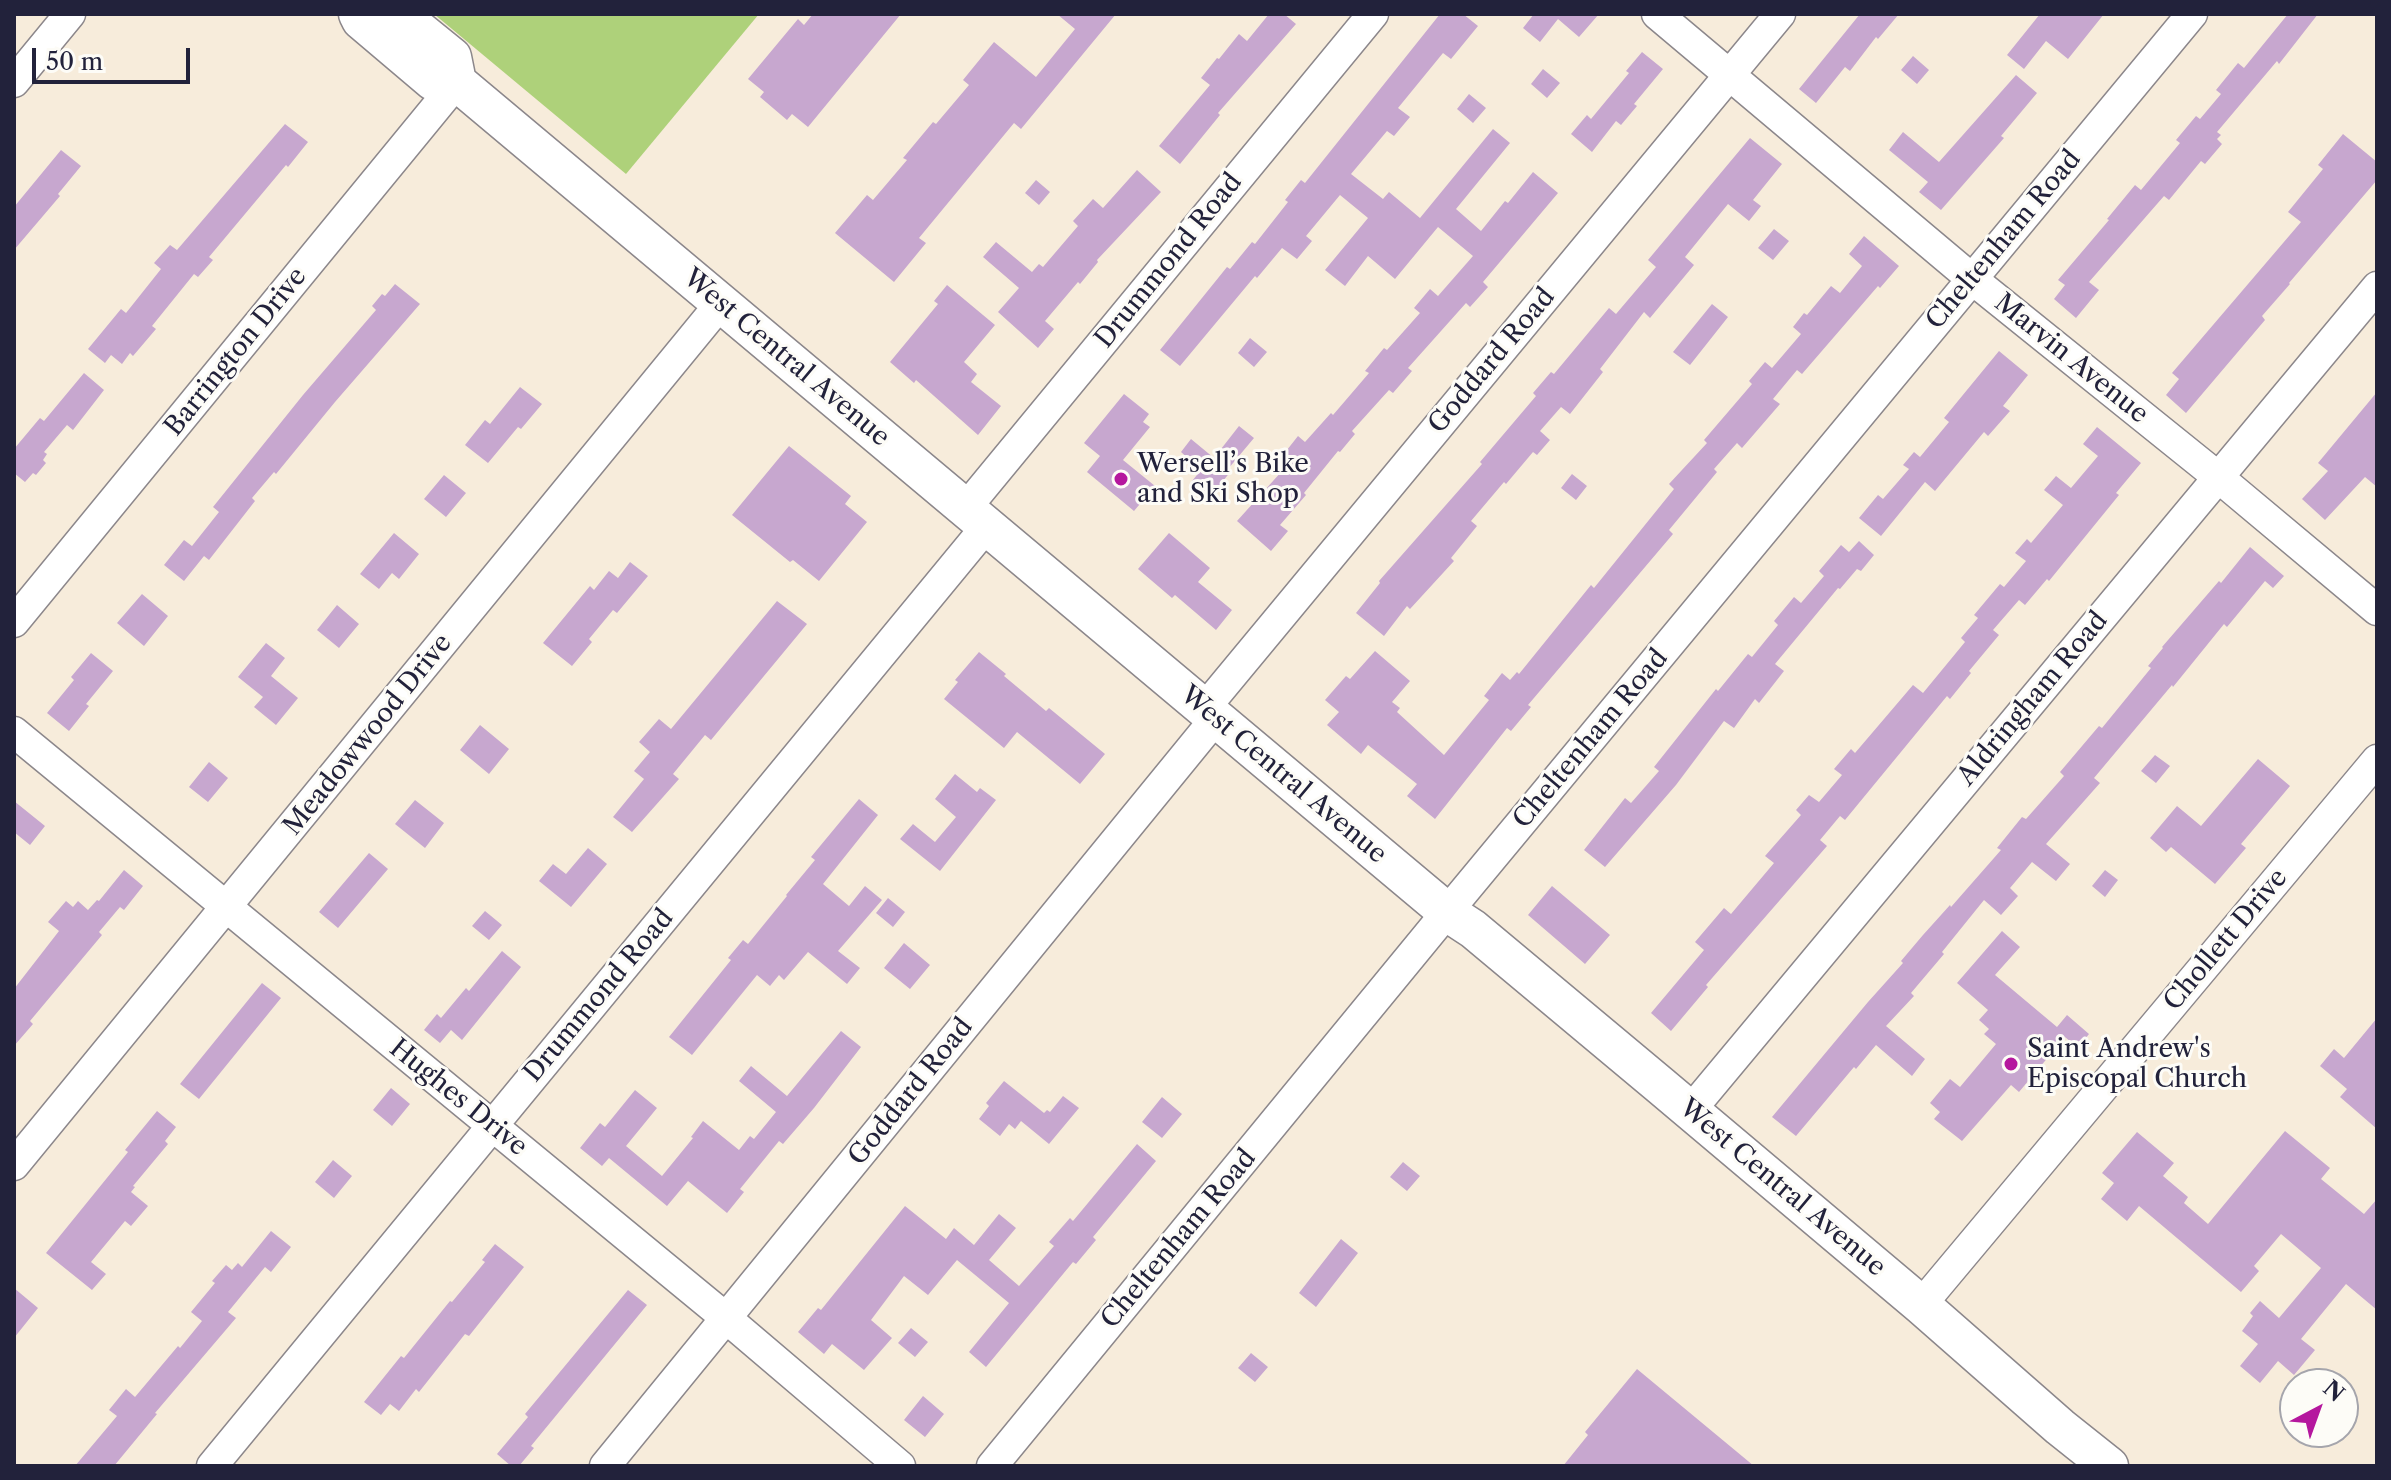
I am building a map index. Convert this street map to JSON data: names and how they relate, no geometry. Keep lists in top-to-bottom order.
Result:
{
  "streets": {
    "main road": ["West Central Avenue"],
    "street": [
      "Cheltenham Road",
      "Drummond Road",
      "Barrington Drive",
      "Marvin Avenue",
      "Goddard Road",
      "Aldringham Road",
      "Meadowwood Drive",
      "Chollett Drive",
      "Hughes Drive"
    ]
  },
  "crossings": [
    ["Cheltenham Road", "West Central Avenue"],
    ["Cheltenham Road", "Marvin Avenue"],
    ["Drummond Road", "West Central Avenue"],
    ["Drummond Road", "Hughes Drive"],
    ["Barrington Drive", "West Central Avenue"],
    ["West Central Avenue", "Goddard Road"],
    ["West Central Avenue", "Aldringham Road"],
    ["West Central Avenue", "Meadowwood Drive"],
    ["West Central Avenue", "Chollett Drive"],
    ["Marvin Avenue", "Goddard Road"],
    ["Marvin Avenue", "Aldringham Road"],
    ["Goddard Road", "Hughes Drive"],
    ["Meadowwood Drive", "Hughes Drive"]
  ],
  "places": ["Wersell’s Bike and Ski Shop", "Saint Andrew's Episcopal Church"],
  "scale_bar": "50 m",
  "north": "top right"
}
